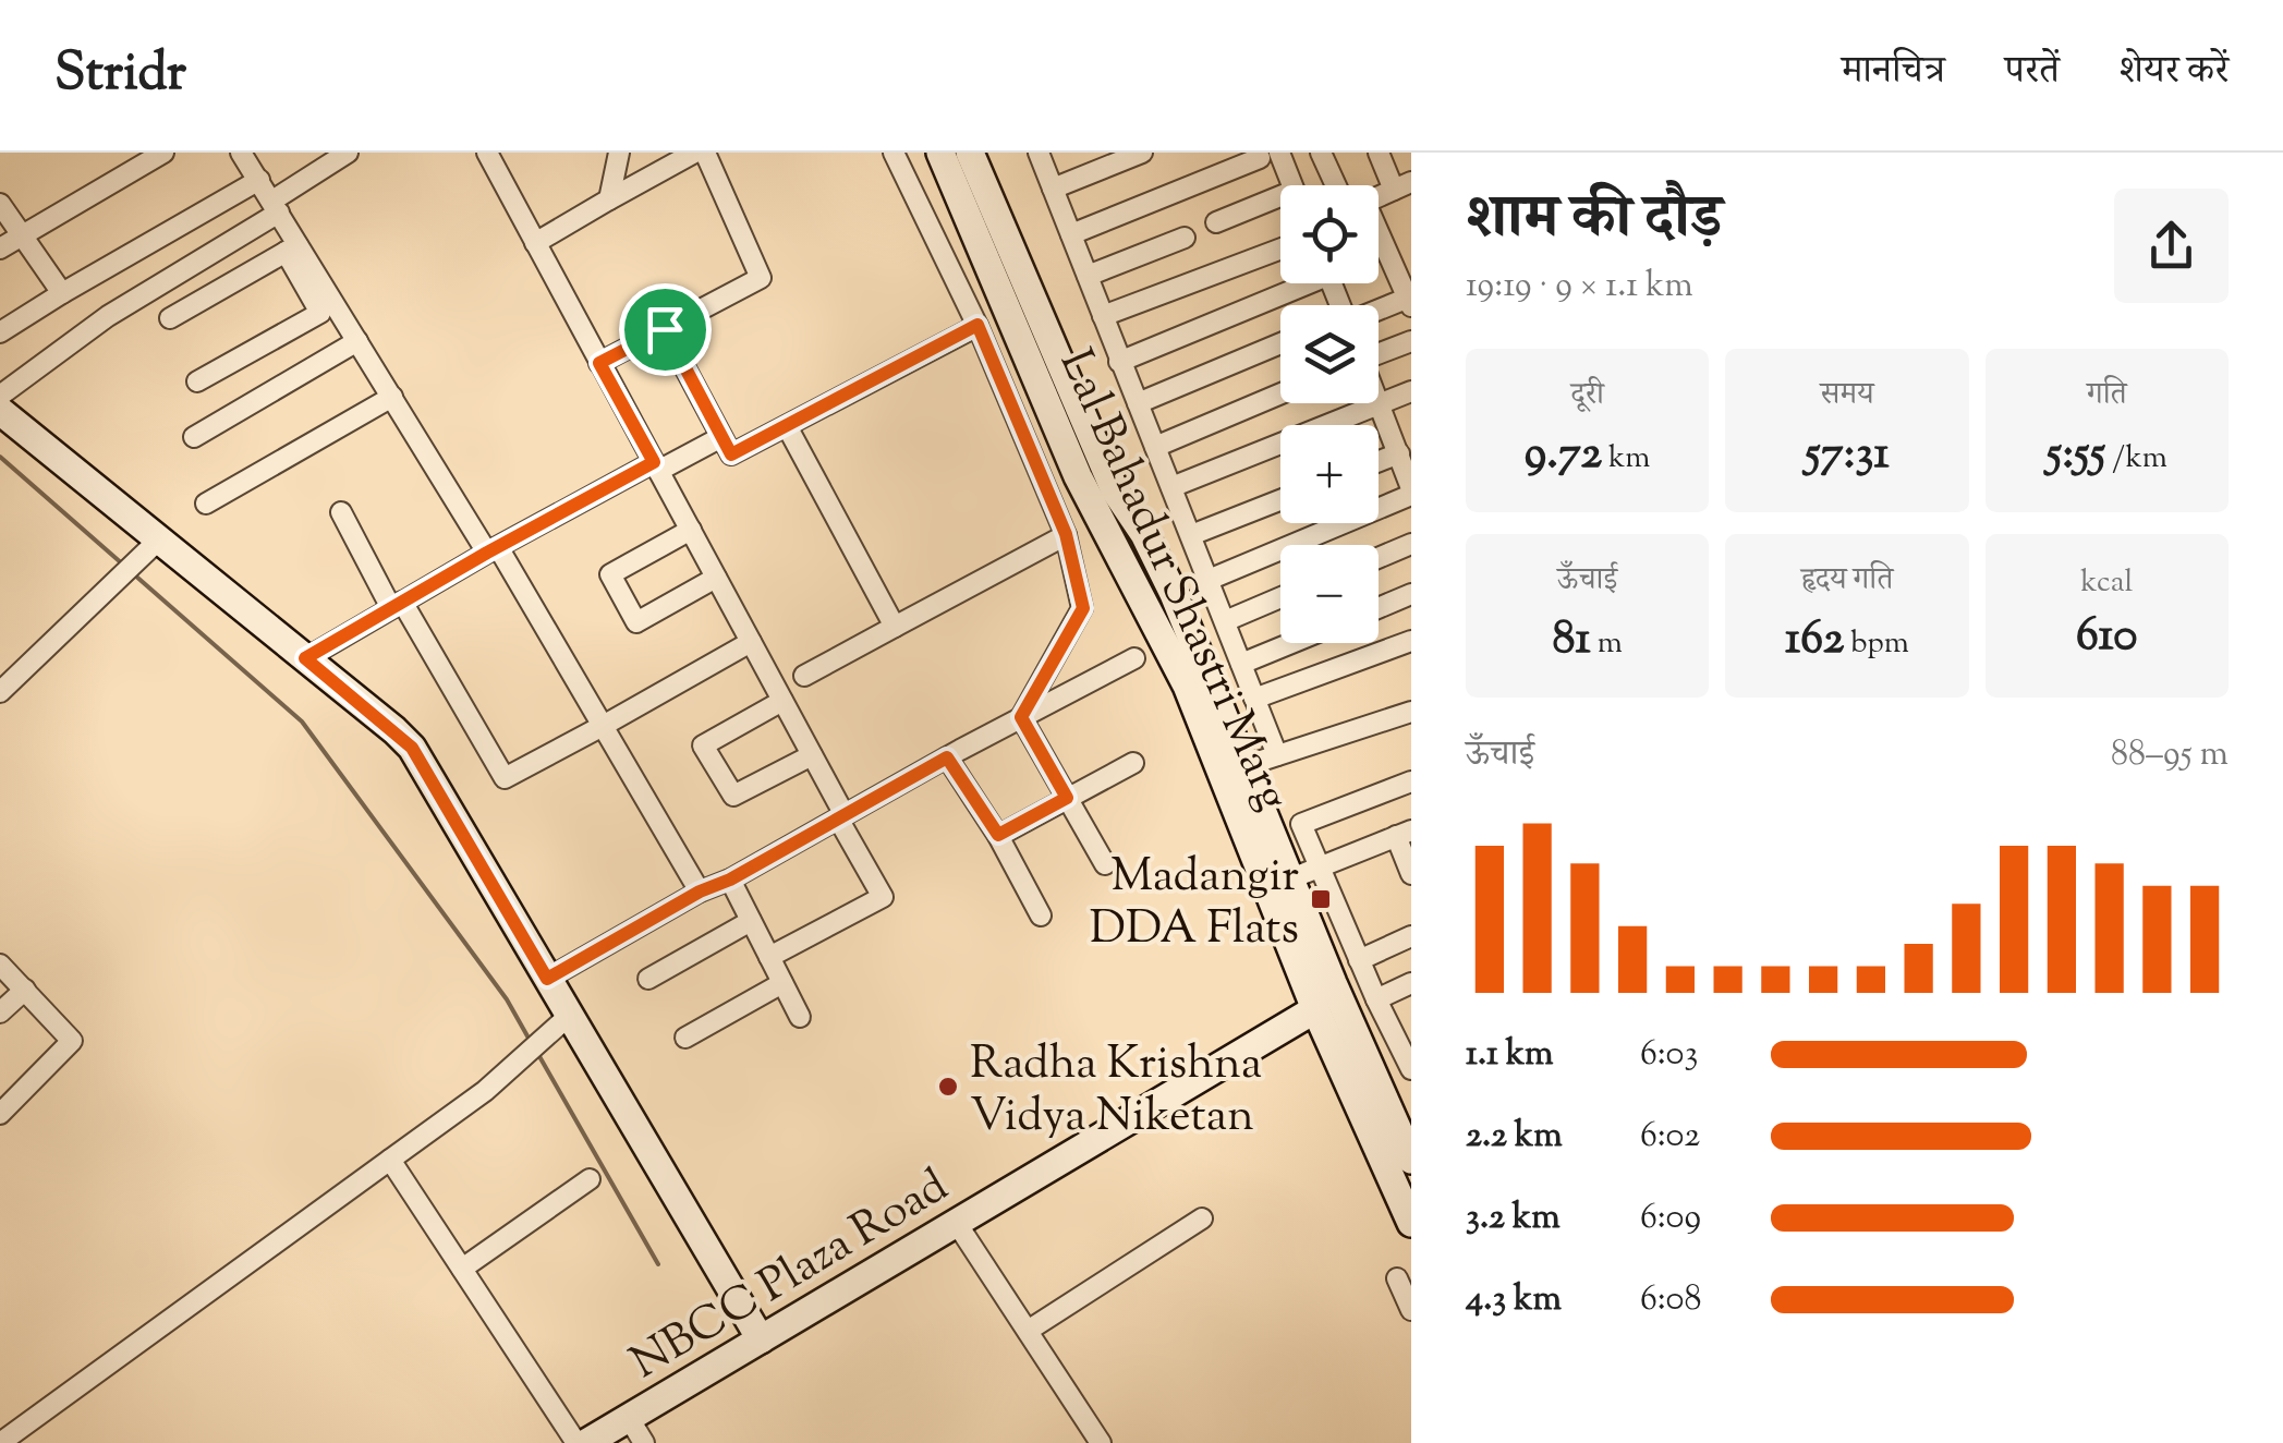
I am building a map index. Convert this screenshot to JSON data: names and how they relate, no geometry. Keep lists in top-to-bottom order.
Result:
{
  "streets": {
    "main road": ["Lal Bahadur Shastri Marg", "NBCC Plaza Road"]
  },
  "crossings": [
    ["Lal Bahadur Shastri Marg", "NBCC Plaza Road"]
  ],
  "places": {
    "transit": ["Madangir DDA Flats"],
    "other": ["Radha Krishna Vidya Niketan"]
  },
  "page": {
    "header": "Stridr",
    "nav": ["मानचित्र", "परतें", "शेयर करें"],
    "heading": ["शाम की दौड़", "19:19 · 9 × 1.1 km"],
    "map_buttons": ["+", "−"],
    "stats": [
      ["दूरी", "9.72 km"],
      ["समय", "57:31"],
      ["गति", "5:55 /km"],
      ["ऊँचाई", "81 m"],
      ["हृदय गति", "162 bpm"],
      ["kcal", "610"]
    ],
    "chart": ["ऊँचाई", "88–95 m"],
    "list": [
      {
        "name": "1.1 km",
        "note": "6:03"
      },
      {
        "name": "2.2 km",
        "note": "6:02"
      },
      {
        "name": "3.2 km",
        "note": "6:09"
      },
      {
        "name": "4.3 km",
        "note": "6:08"
      }
    ]
  }
}
